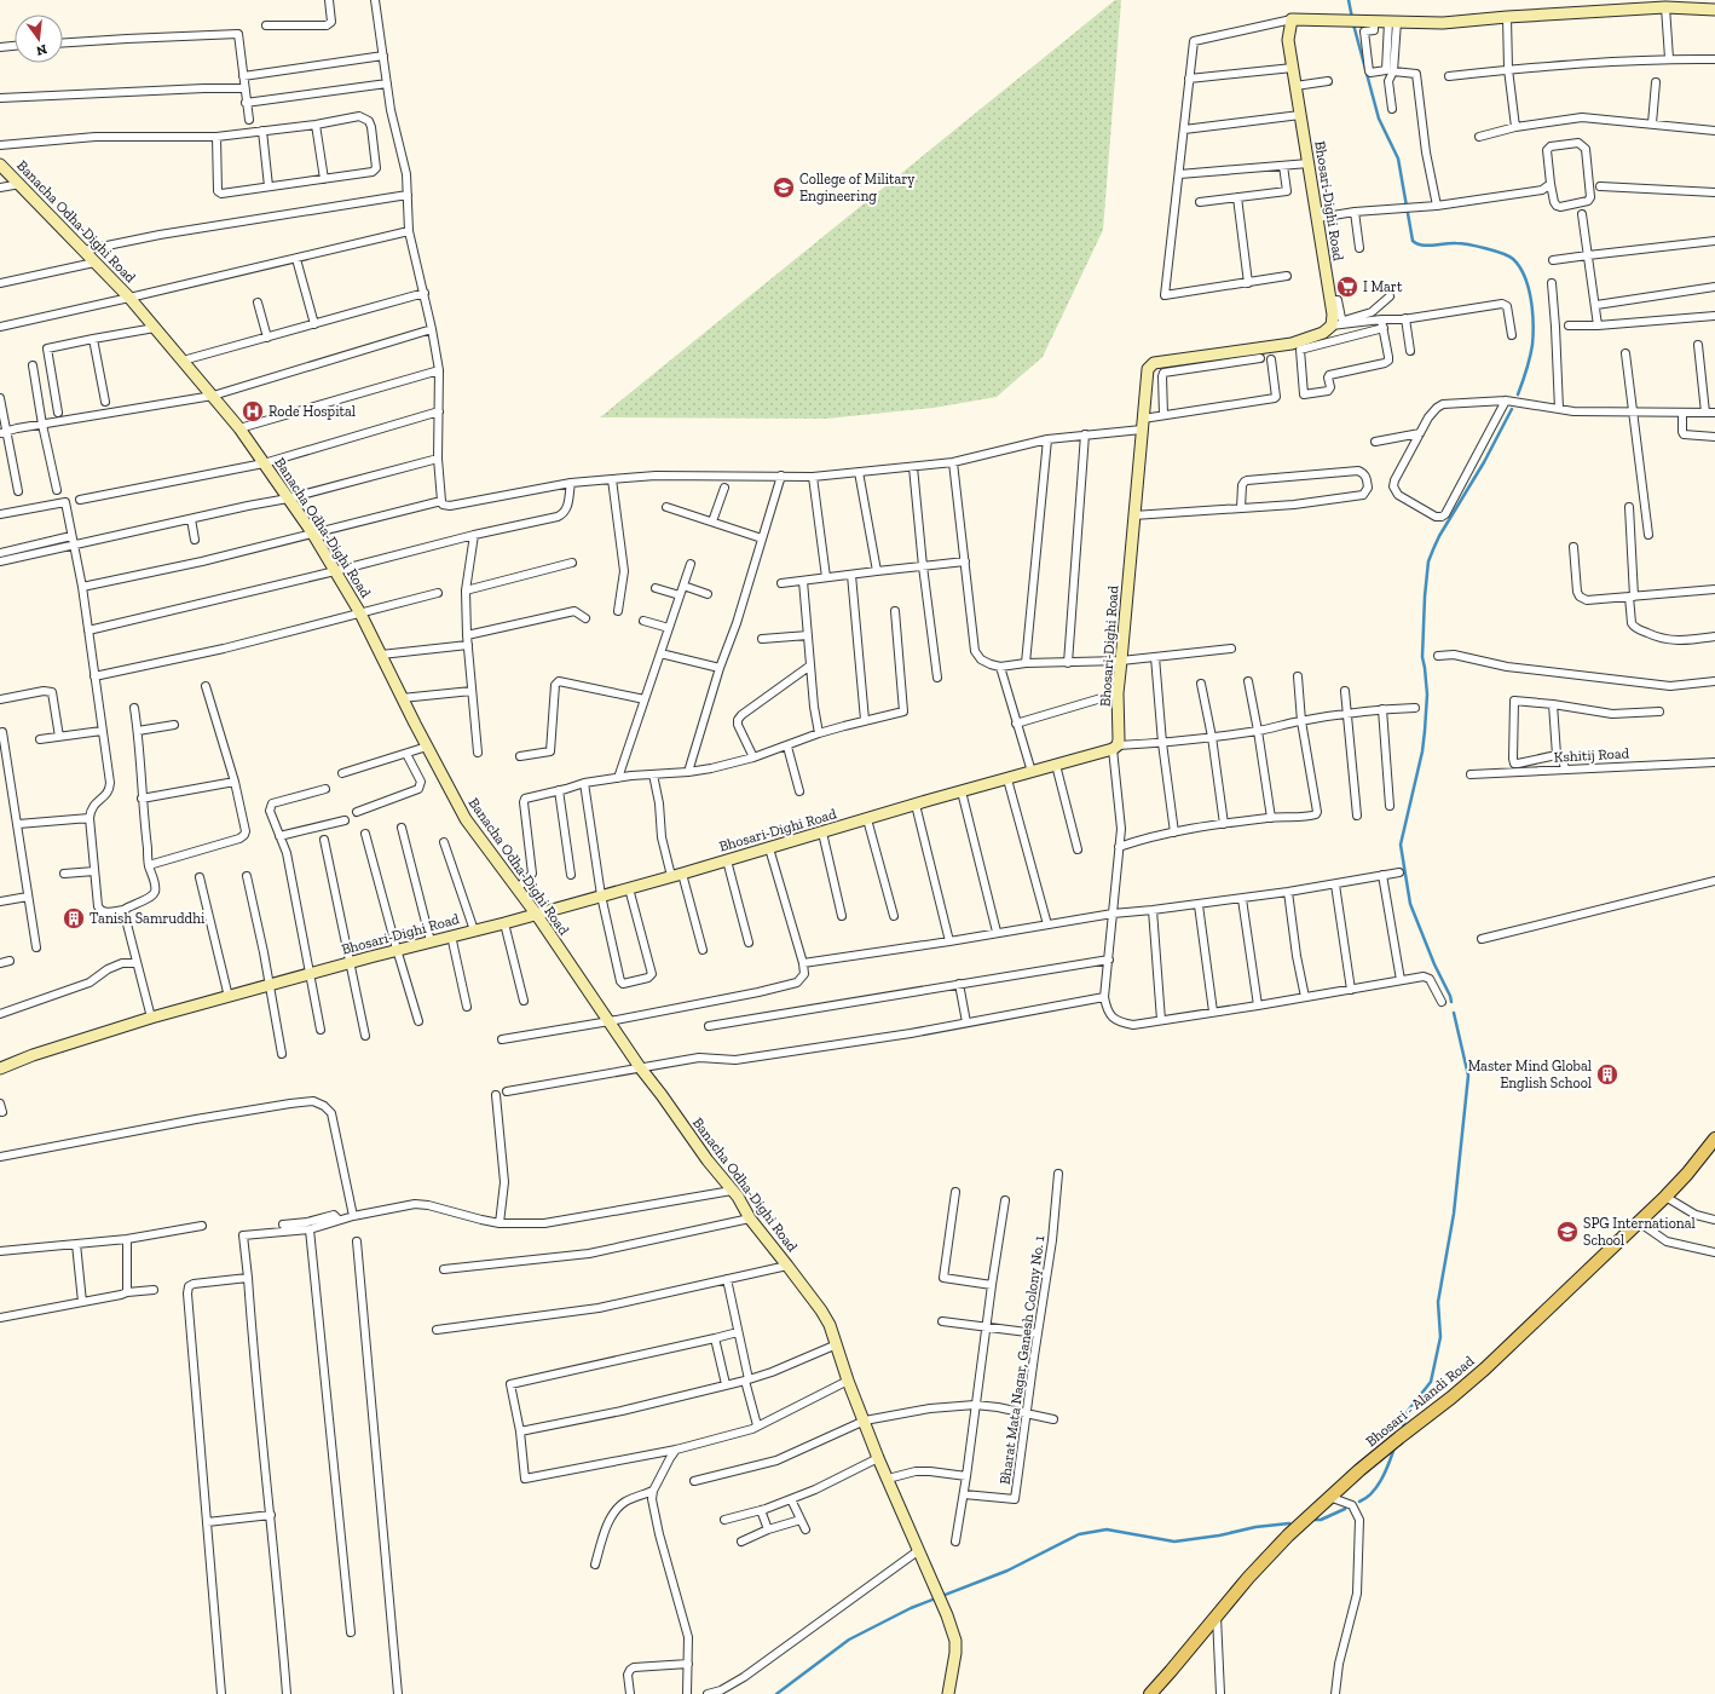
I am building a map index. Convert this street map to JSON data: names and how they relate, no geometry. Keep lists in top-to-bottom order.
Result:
{
  "streets": {
    "main road": ["Bhosari - Alandi Road"],
    "street": [
      "Bhosari-Dighi Road",
      "Banacha Odha-Dighi Road",
      "Kshitij Road",
      "Bharat Mata Nagar, Ganesh Colony No. 1"
    ]
  },
  "crossings": [
    ["Bhosari-Dighi Road", "Banacha Odha-Dighi Road"]
  ],
  "places": {
    "school or university": ["College of Military Engineering", "SPG International School"],
    "supermarket": ["I Mart"],
    "hospital": ["Rode Hospital"],
    "building": ["Tanish Samruddhi", "Master Mind Global English School"]
  },
  "north": "bottom"
}
